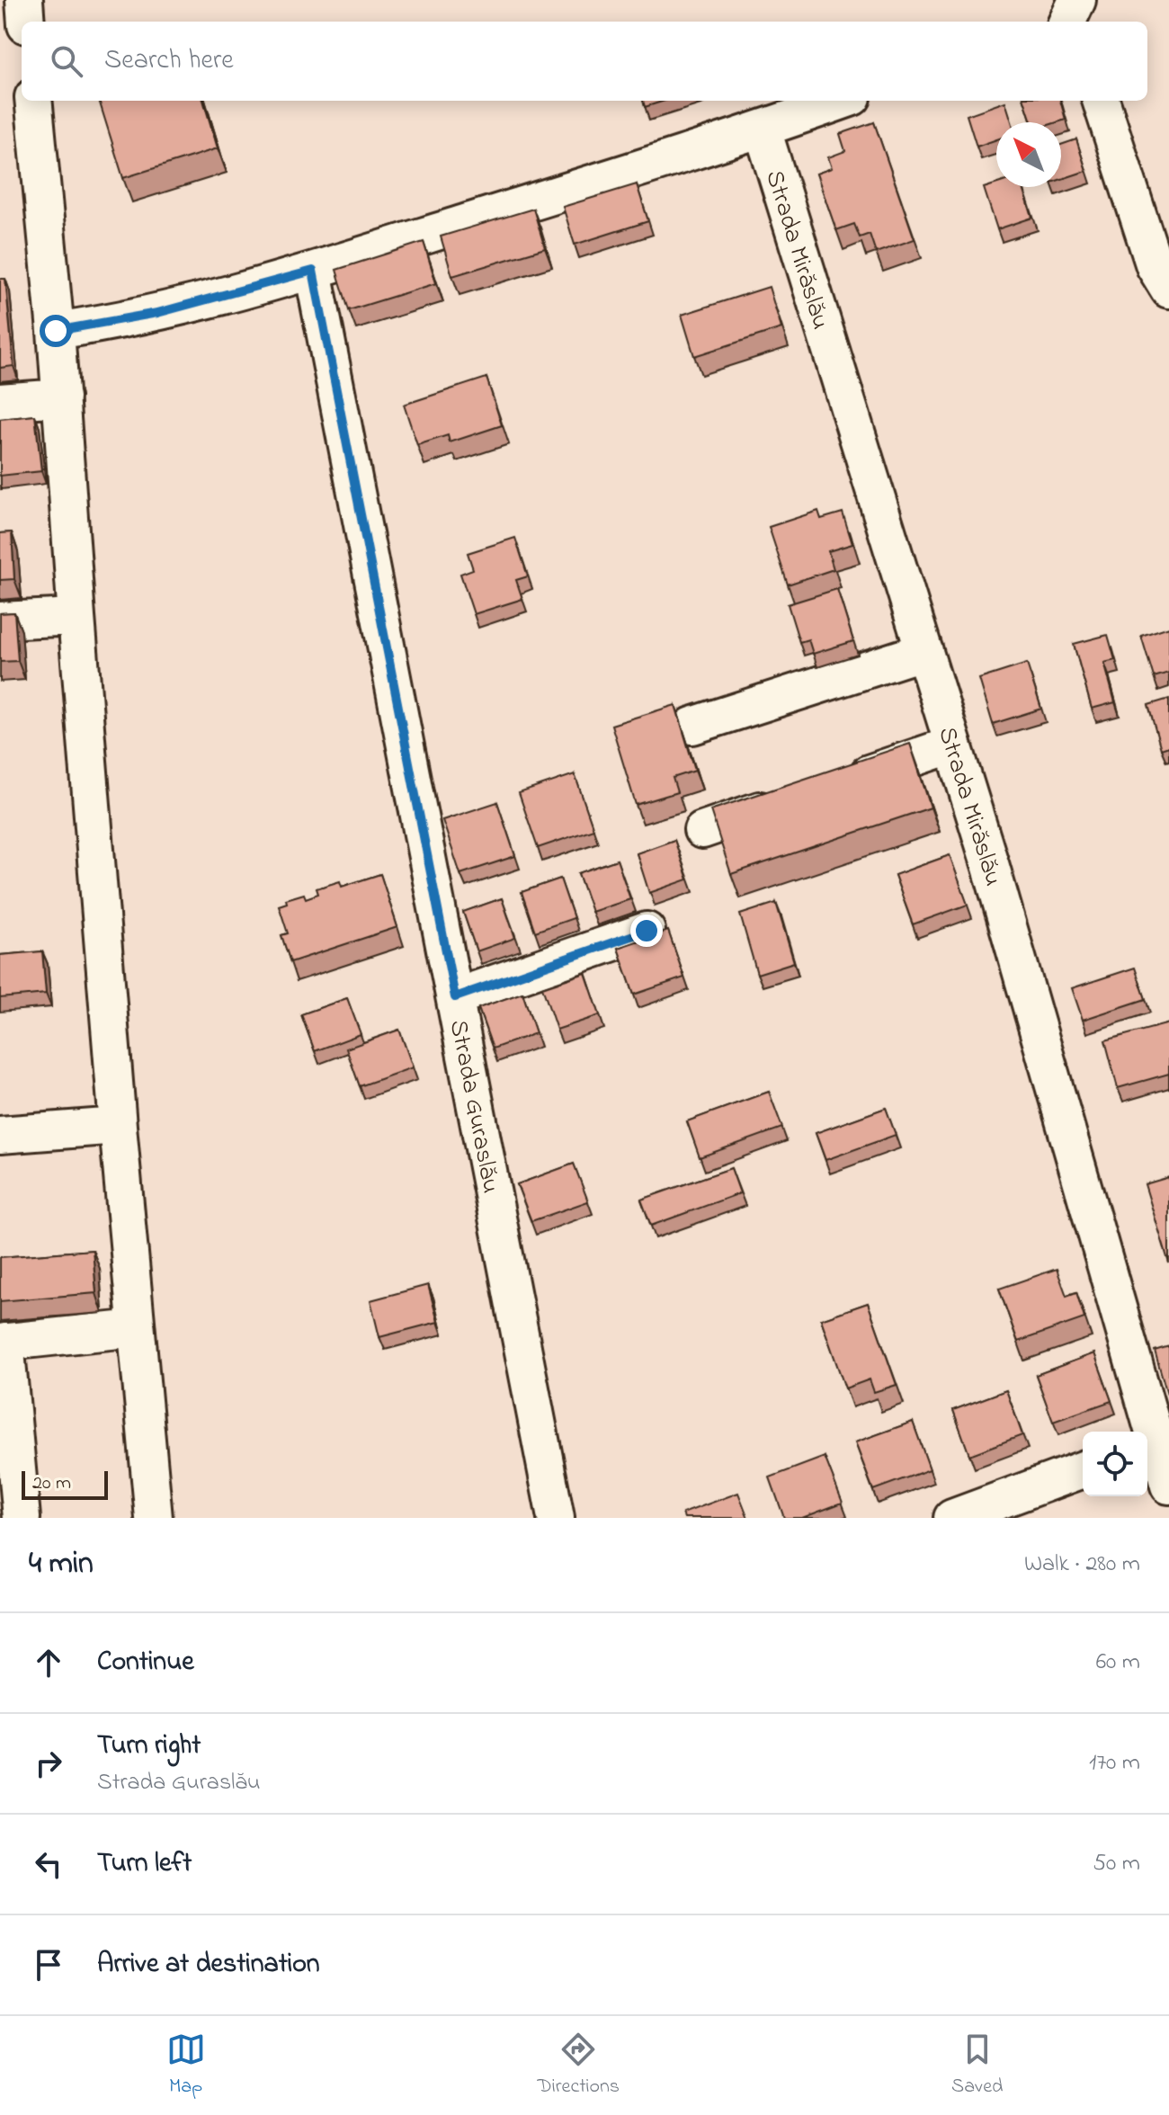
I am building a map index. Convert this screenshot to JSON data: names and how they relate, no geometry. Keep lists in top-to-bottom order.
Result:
{
  "streets": {
    "street": ["Strada Mirăslău", "Strada Guraslău"]
  },
  "scale_bar": "20 m",
  "north": "top left",
  "page": {
    "search": "Search here",
    "scale": "20 m",
    "heading": ["4 min", "Walk · 280 m"],
    "list": [
      ["Continue", "60 m"],
      ["Turn right", "Strada Guraslău", "170 m"],
      ["Turn left", "50 m"],
      "Arrive at destination"
    ],
    "nav": ["Map", "Directions", "Saved"]
  }
}
